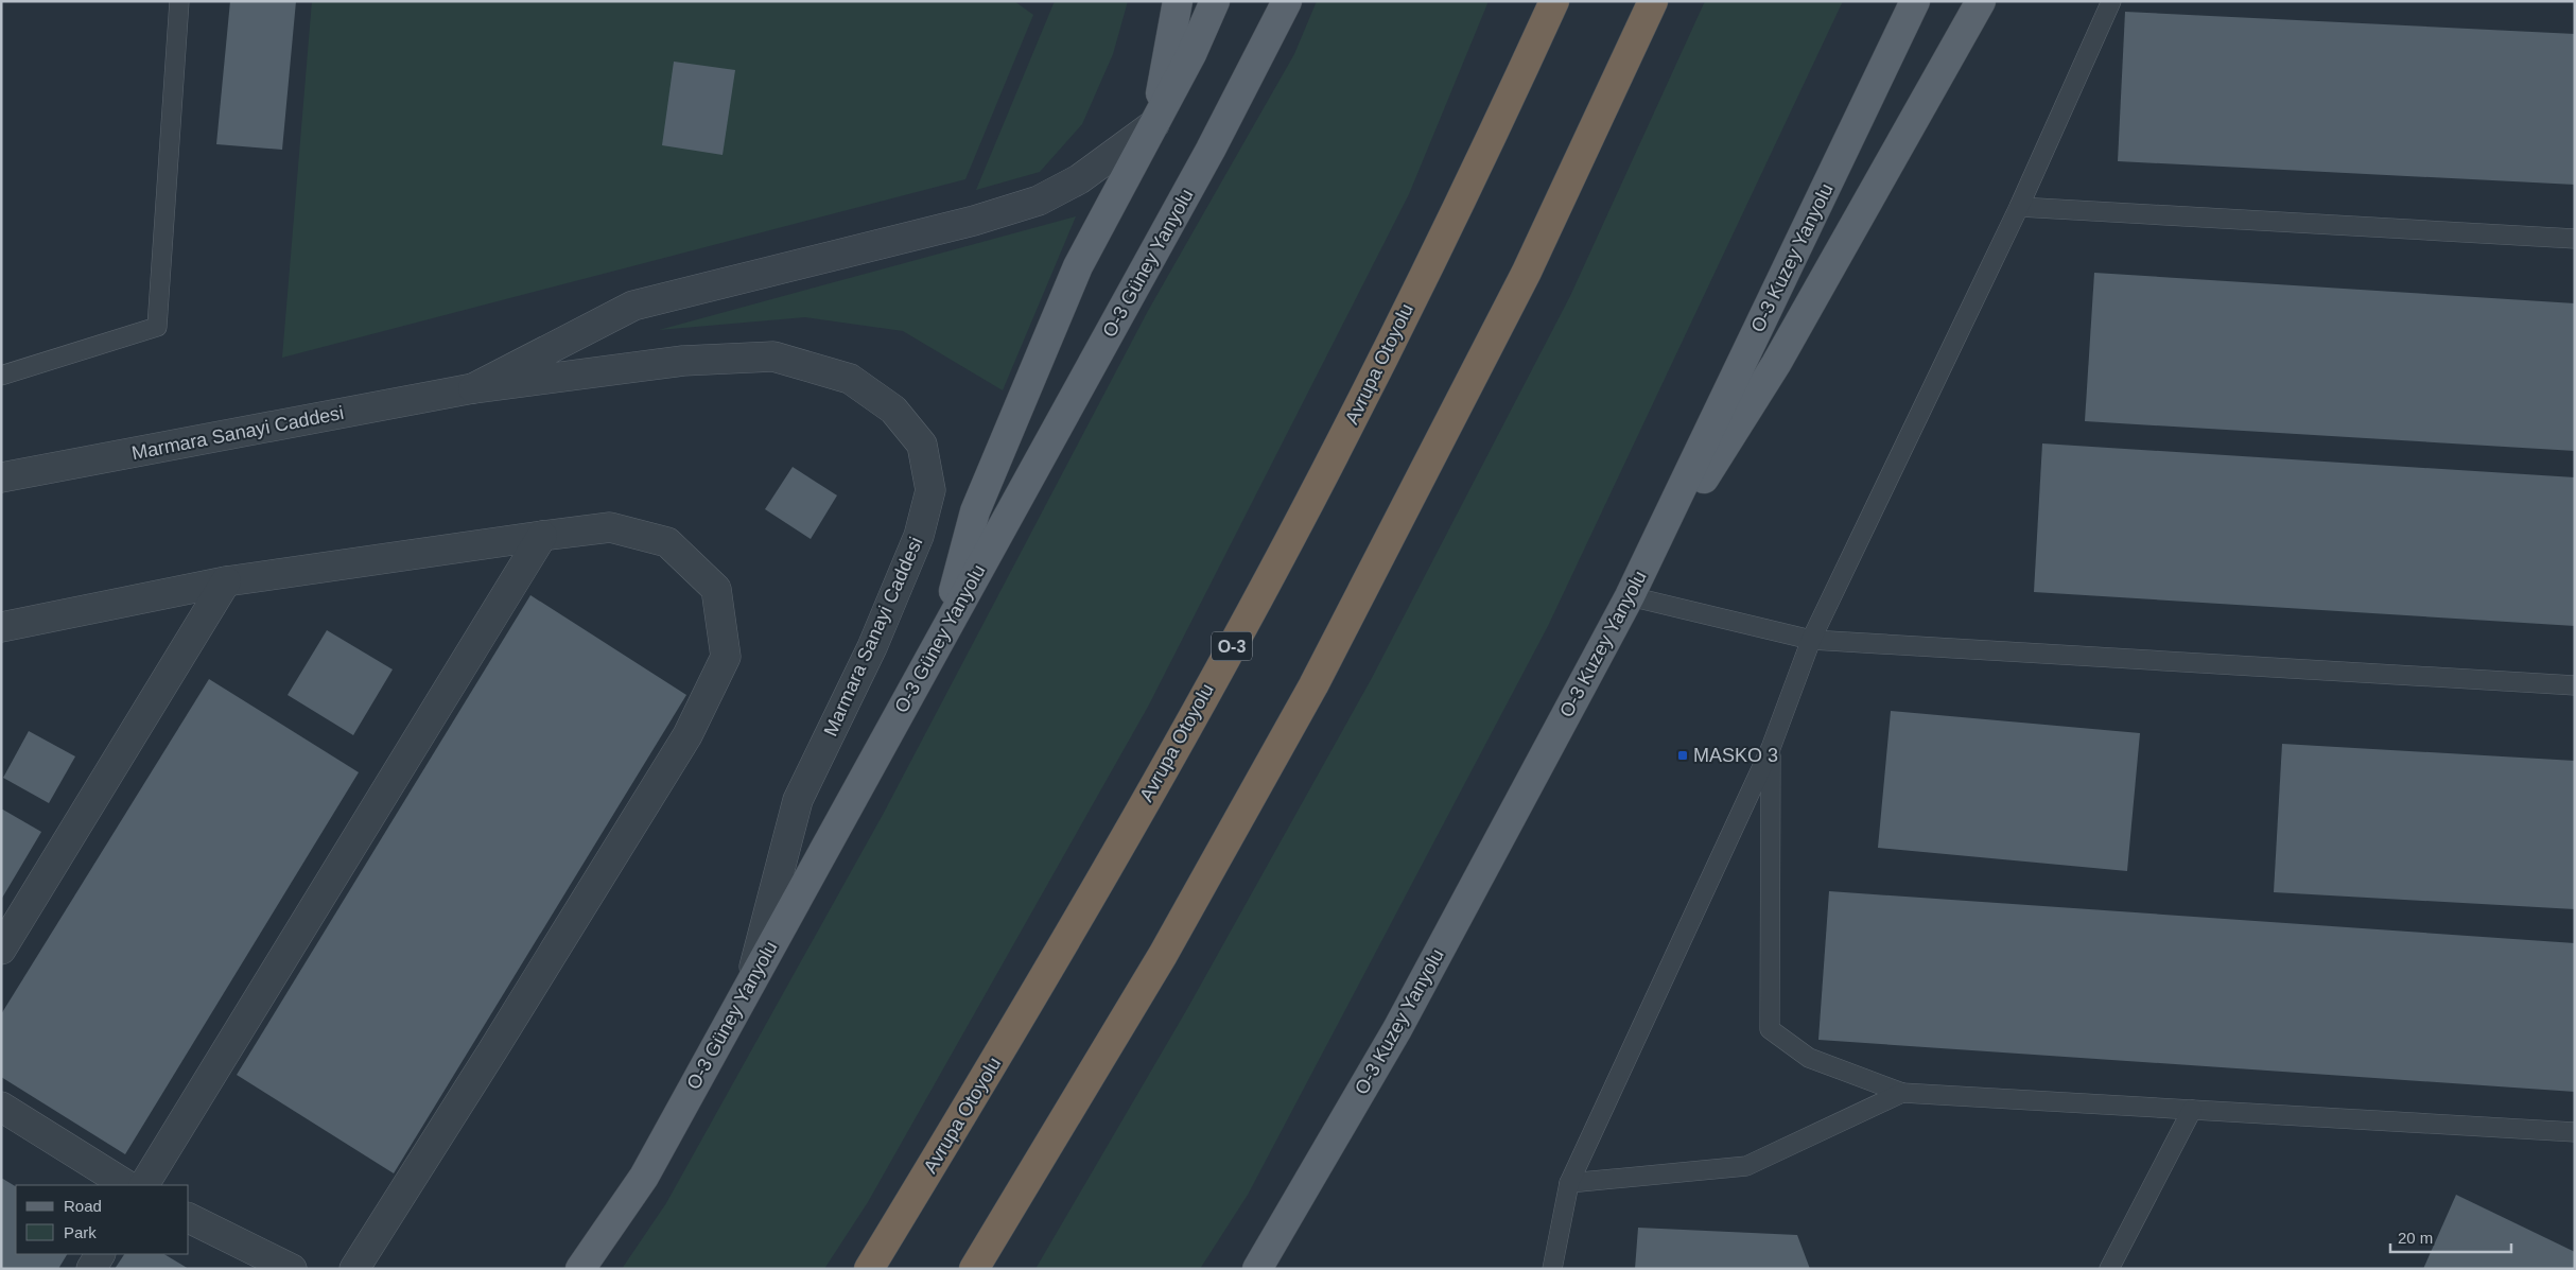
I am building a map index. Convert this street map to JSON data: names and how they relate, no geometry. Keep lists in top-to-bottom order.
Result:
{
  "streets": {
    "highway": ["Avrupa Otoyolu", "O-3"],
    "main road": ["O-3 Kuzey Yanyolu", "O-3 Güney Yanyolu"],
    "street": ["Marmara Sanayi Caddesi"]
  },
  "crossings": [
    ["O-3 Güney Yanyolu", "Marmara Sanayi Caddesi"]
  ],
  "places": {
    "transit": ["MASKO 3"]
  },
  "legend": ["Road", "Park"],
  "scale_bar": "20 m"
}
